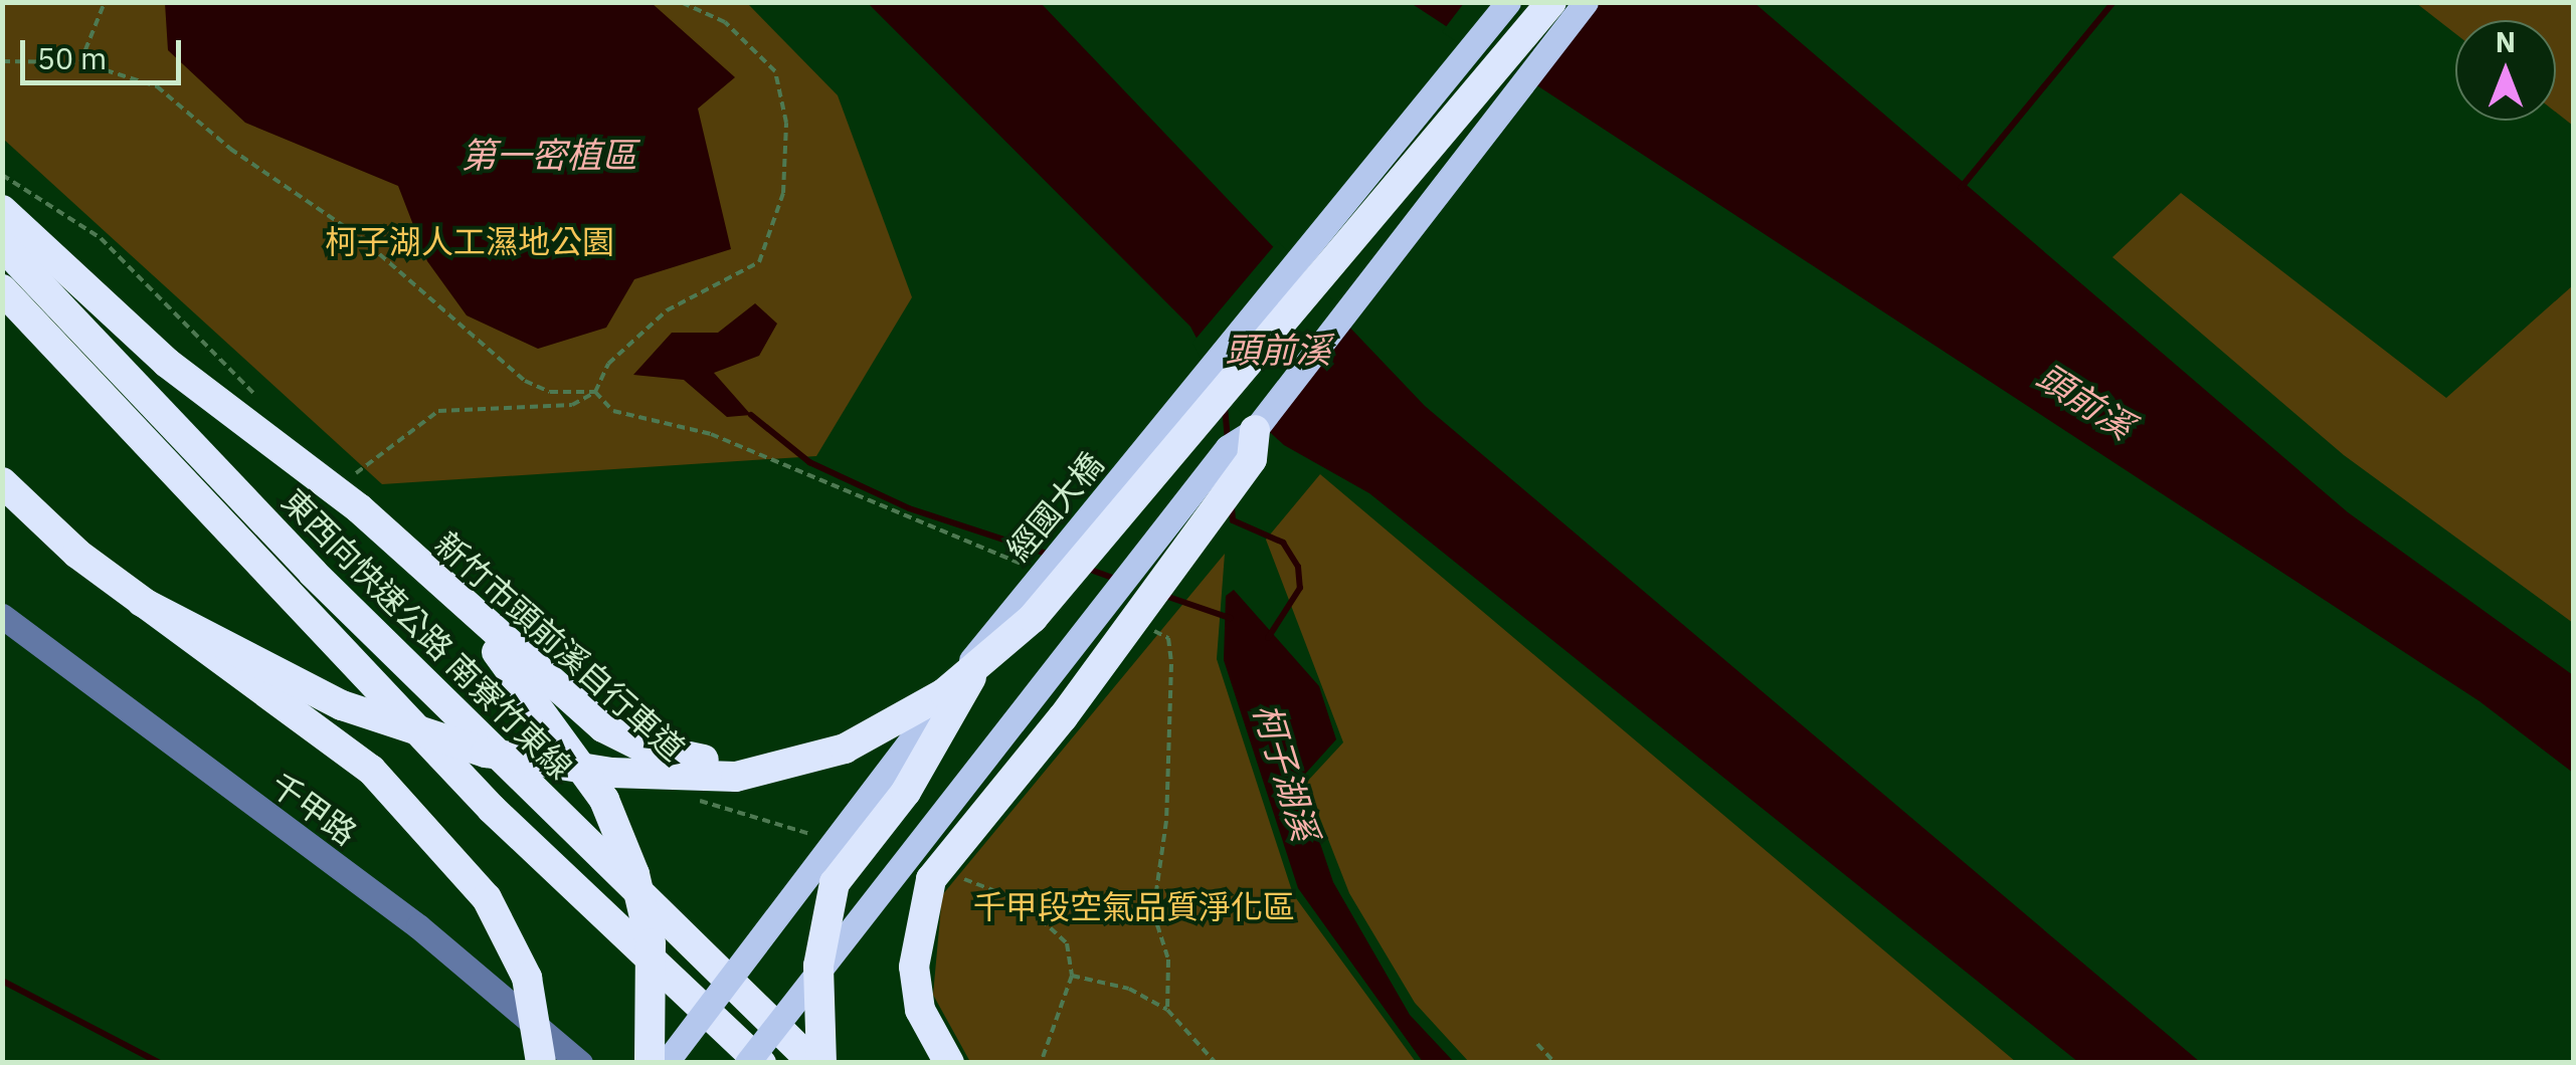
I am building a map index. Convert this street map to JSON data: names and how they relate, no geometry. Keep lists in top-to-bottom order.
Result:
{
  "streets": {
    "highway": ["東西向快速公路 南寮竹東線"],
    "main road": ["經國大橋"],
    "street": ["千甲路"],
    "path": ["新竹市頭前溪自行車道"]
  },
  "water": ["第一密植區", "頭前溪", "柯子湖溪"],
  "parks": ["柯子湖人工濕地公園", "千甲段空氣品質淨化區"],
  "scale_bar": "50 m",
  "north": "top"
}
